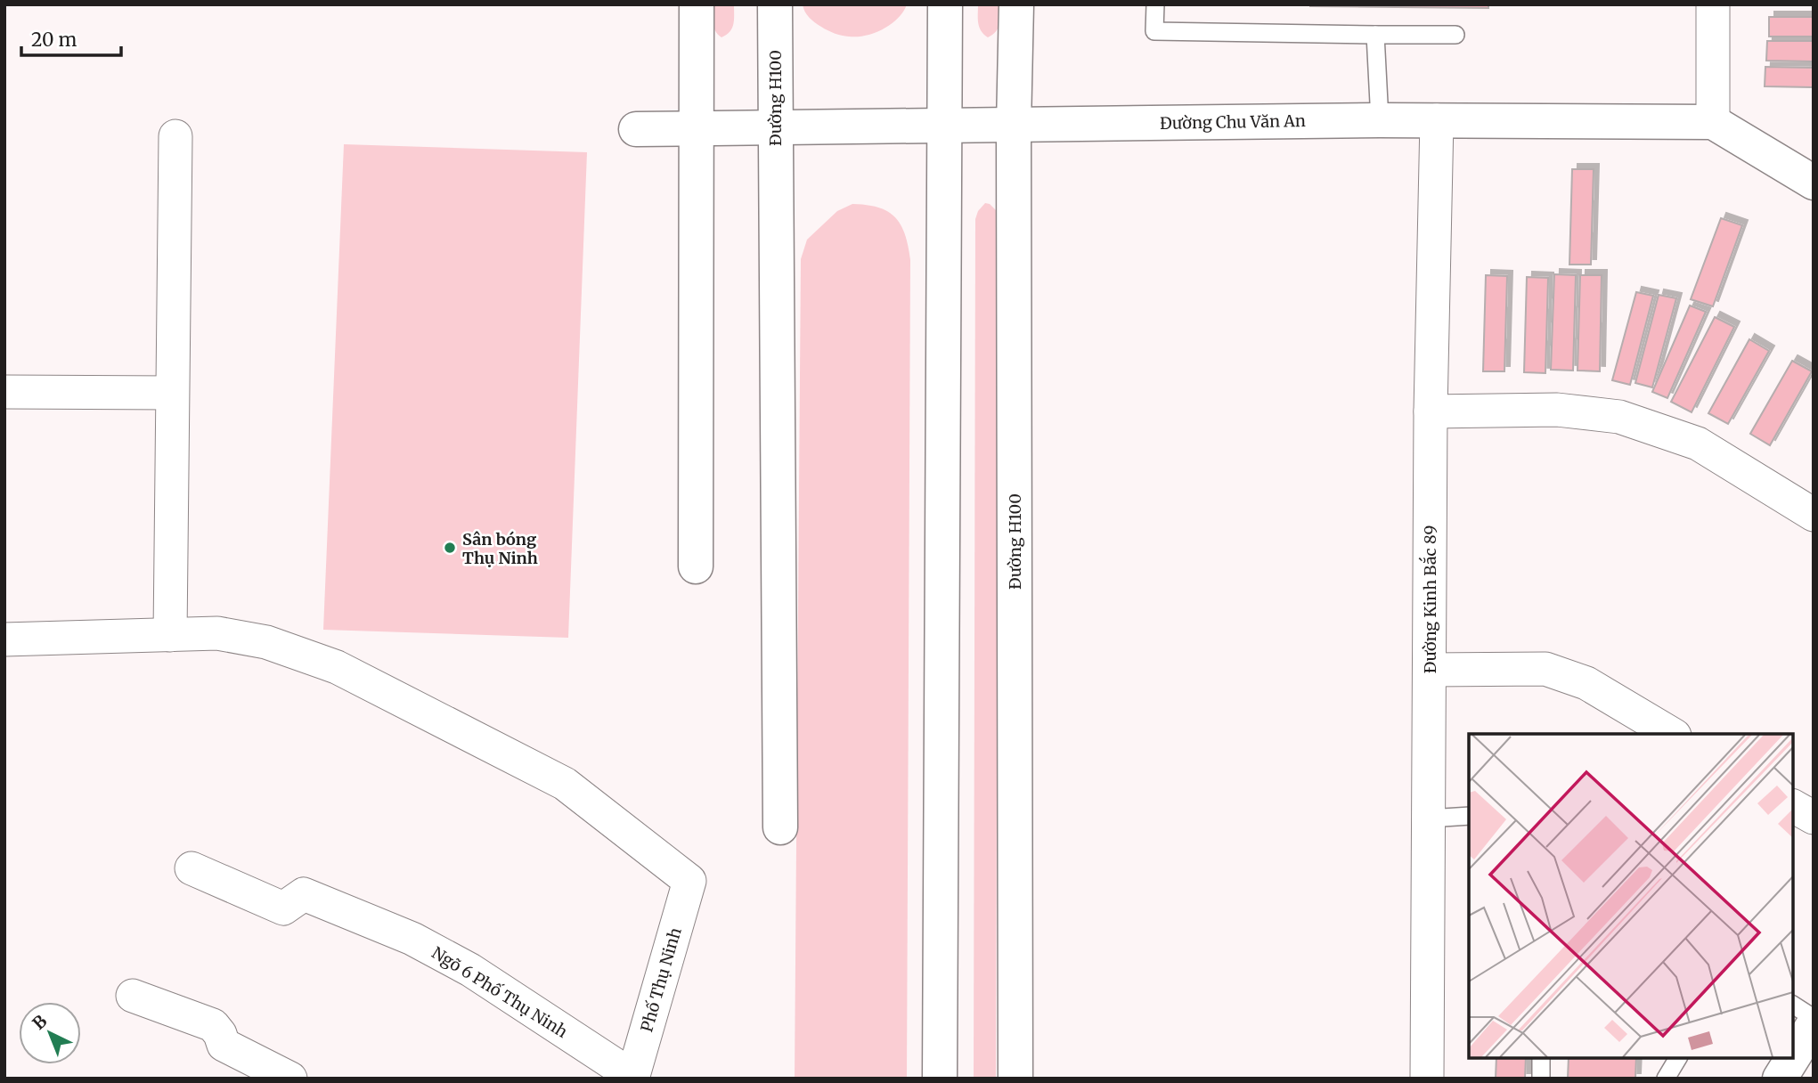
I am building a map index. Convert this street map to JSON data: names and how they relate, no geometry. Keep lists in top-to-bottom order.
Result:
{
  "streets": {
    "main road": ["Đường H100", "Đường Chu Văn An"],
    "street": ["Đường Kinh Bắc 89", "Phố Thụ Ninh", "Ngõ 6 Phố Thụ Ninh"]
  },
  "crossings": [
    ["Đường H100", "Đường Chu Văn An"],
    ["Đường Chu Văn An", "Đường Kinh Bắc 89"],
    ["Phố Thụ Ninh", "Ngõ 6 Phố Thụ Ninh"]
  ],
  "places": ["Sân bóng Thụ Ninh"],
  "scale_bar": "20 m",
  "north": "top left"
}
